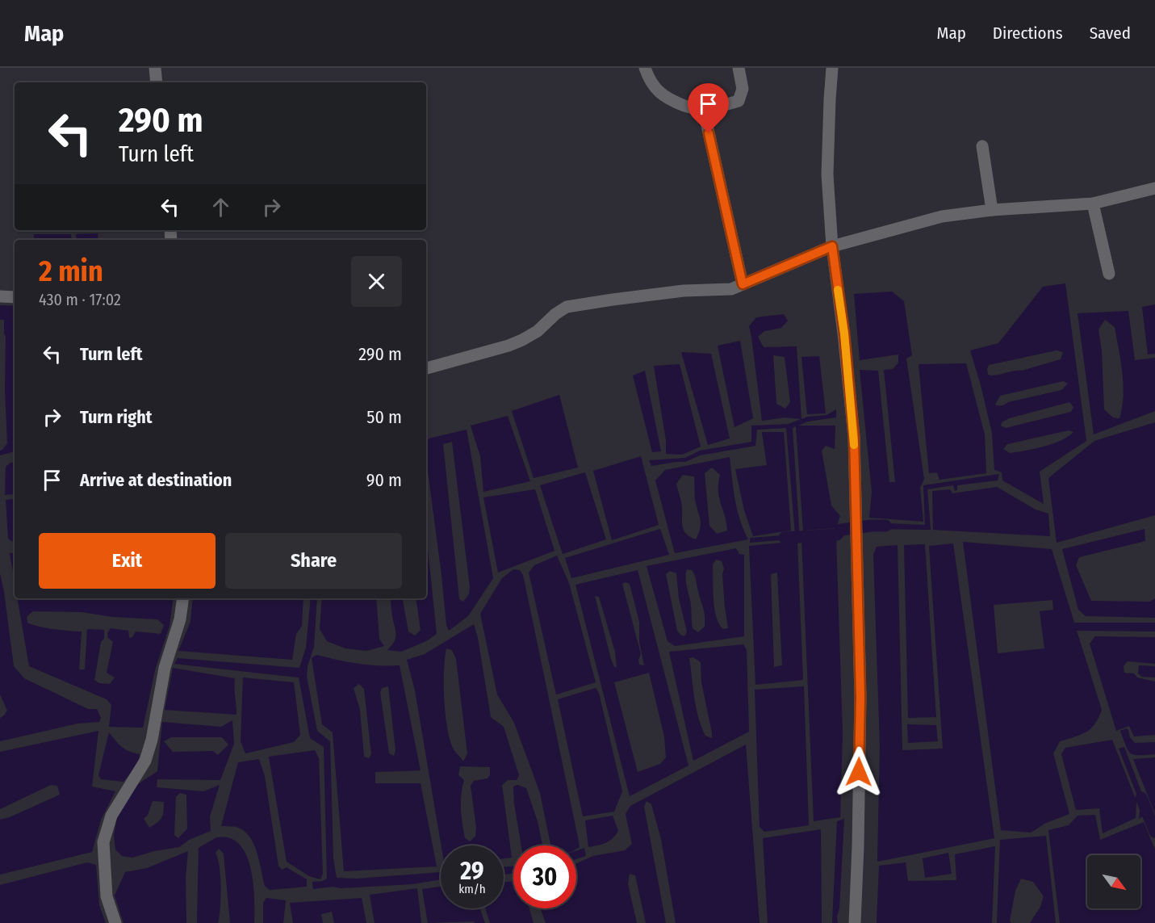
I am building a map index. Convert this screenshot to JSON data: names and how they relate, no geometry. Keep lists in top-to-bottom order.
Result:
{
  "north": "bottom right",
  "page": {
    "header": "Map",
    "nav": ["Map", "Directions", "Saved"],
    "turn": ["290 m", "Turn left"],
    "heading": ["2 min", "430 m · 17:02"],
    "list": [
      {
        "name": "Turn left",
        "value": "290 m"
      },
      {
        "name": "Turn right",
        "value": "50 m"
      },
      {
        "name": "Arrive at destination",
        "value": "90 m"
      }
    ],
    "buttons": ["Exit", "Share"],
    "speed": "29 km/h",
    "limit": "30"
  }
}
